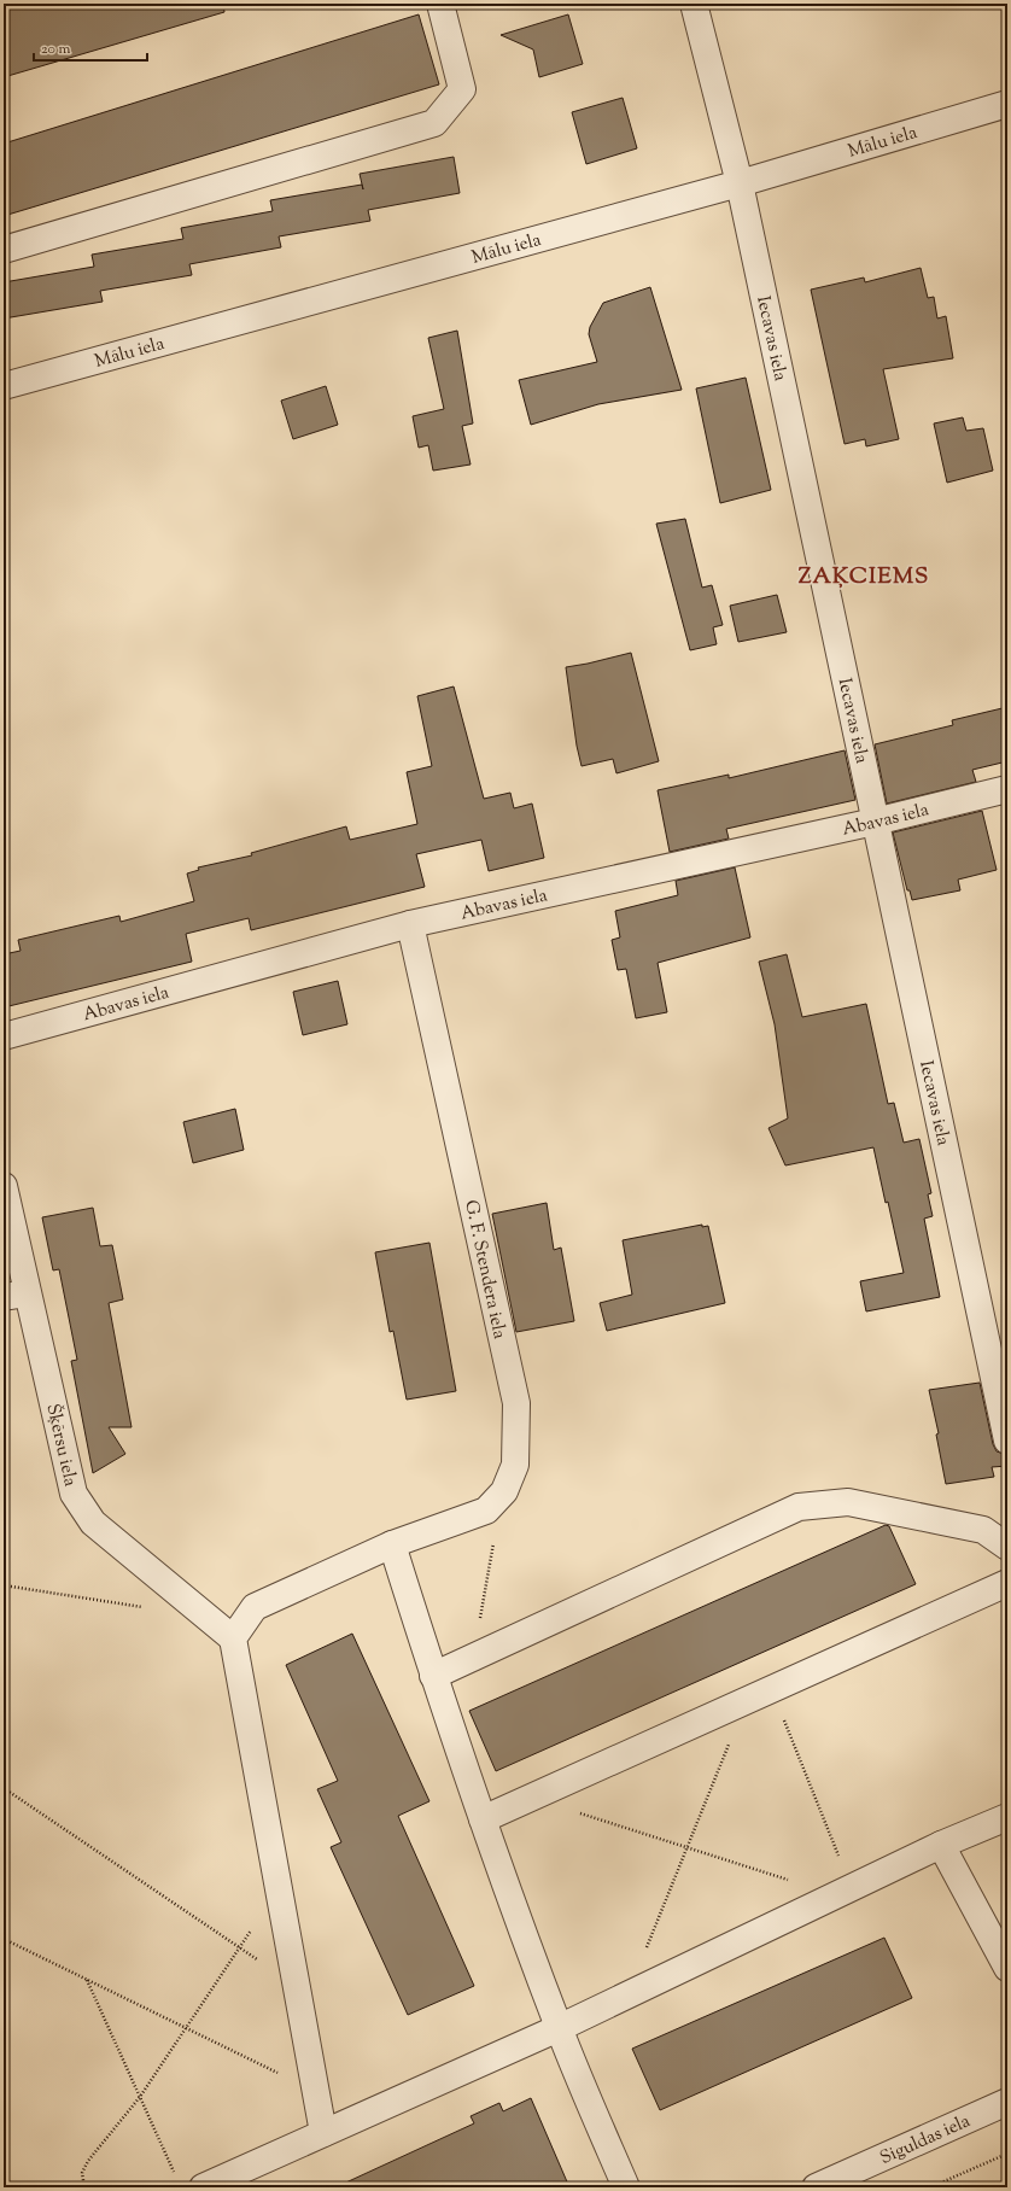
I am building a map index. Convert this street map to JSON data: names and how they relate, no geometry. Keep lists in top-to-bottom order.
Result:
{
  "streets": {
    "street": [
      "Mālu iela",
      "Iecavas iela",
      "Abavas iela",
      "G. F. Stendera iela",
      "Šķērsu iela",
      "Siguldas iela"
    ]
  },
  "crossings": [
    ["Mālu iela", "Iecavas iela"],
    ["Iecavas iela", "Abavas iela"],
    ["Abavas iela", "G. F. Stendera iela"],
    ["G. F. Stendera iela", "Šķērsu iela"]
  ],
  "districts": ["ZAĶCIEMS"],
  "scale_bar": "20 m"
}
